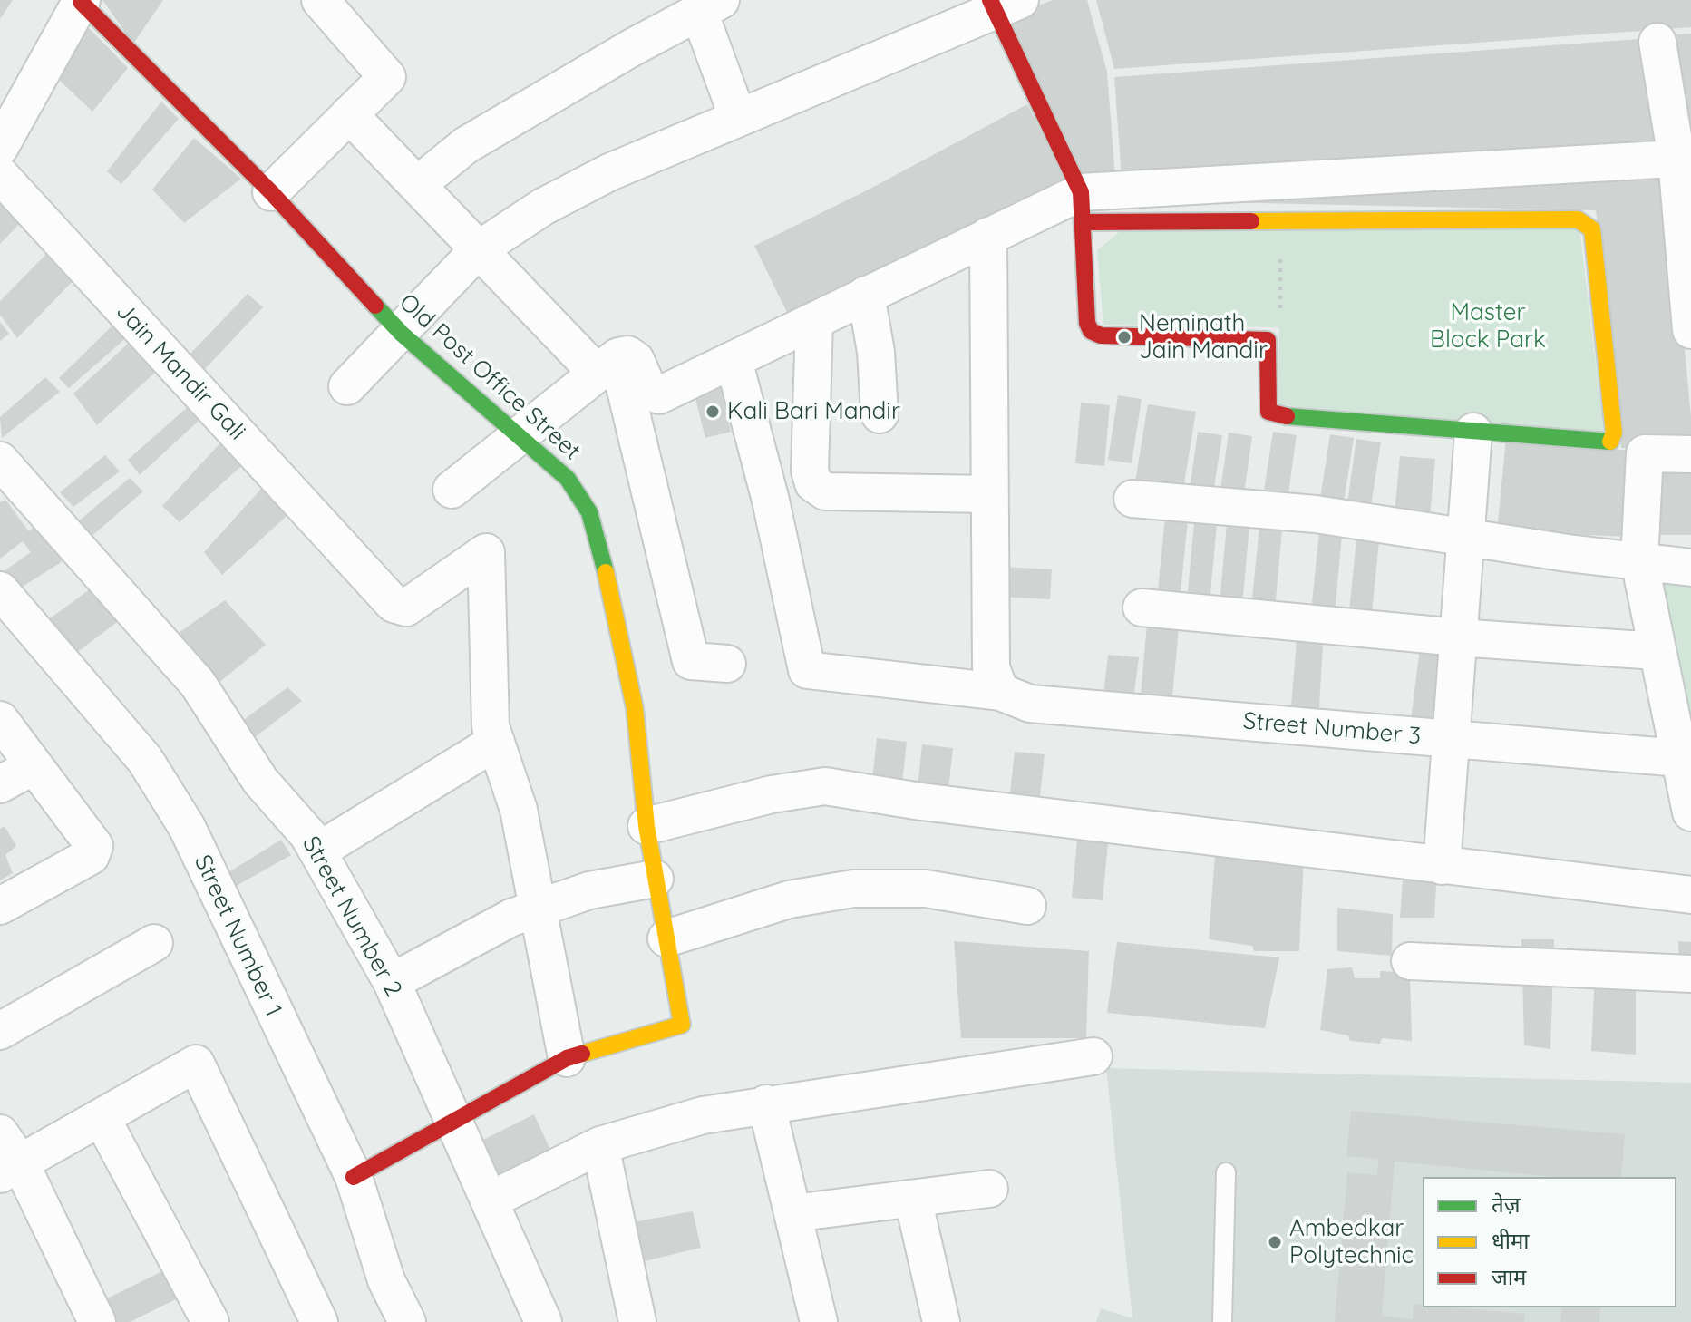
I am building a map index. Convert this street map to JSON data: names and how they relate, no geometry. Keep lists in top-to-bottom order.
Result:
{
  "streets": {
    "street": [
      "Jain Mandir Gali",
      "Old Post Office Street",
      "Street Number 3",
      "Street Number 2",
      "Street Number 1"
    ]
  },
  "parks": ["Master Block Park"],
  "places": ["Neminath Jain Mandir", "Kali Bari Mandir", "Ambedkar Polytechnic"],
  "legend": ["तेज़", "धीमा", "जाम"]
}
